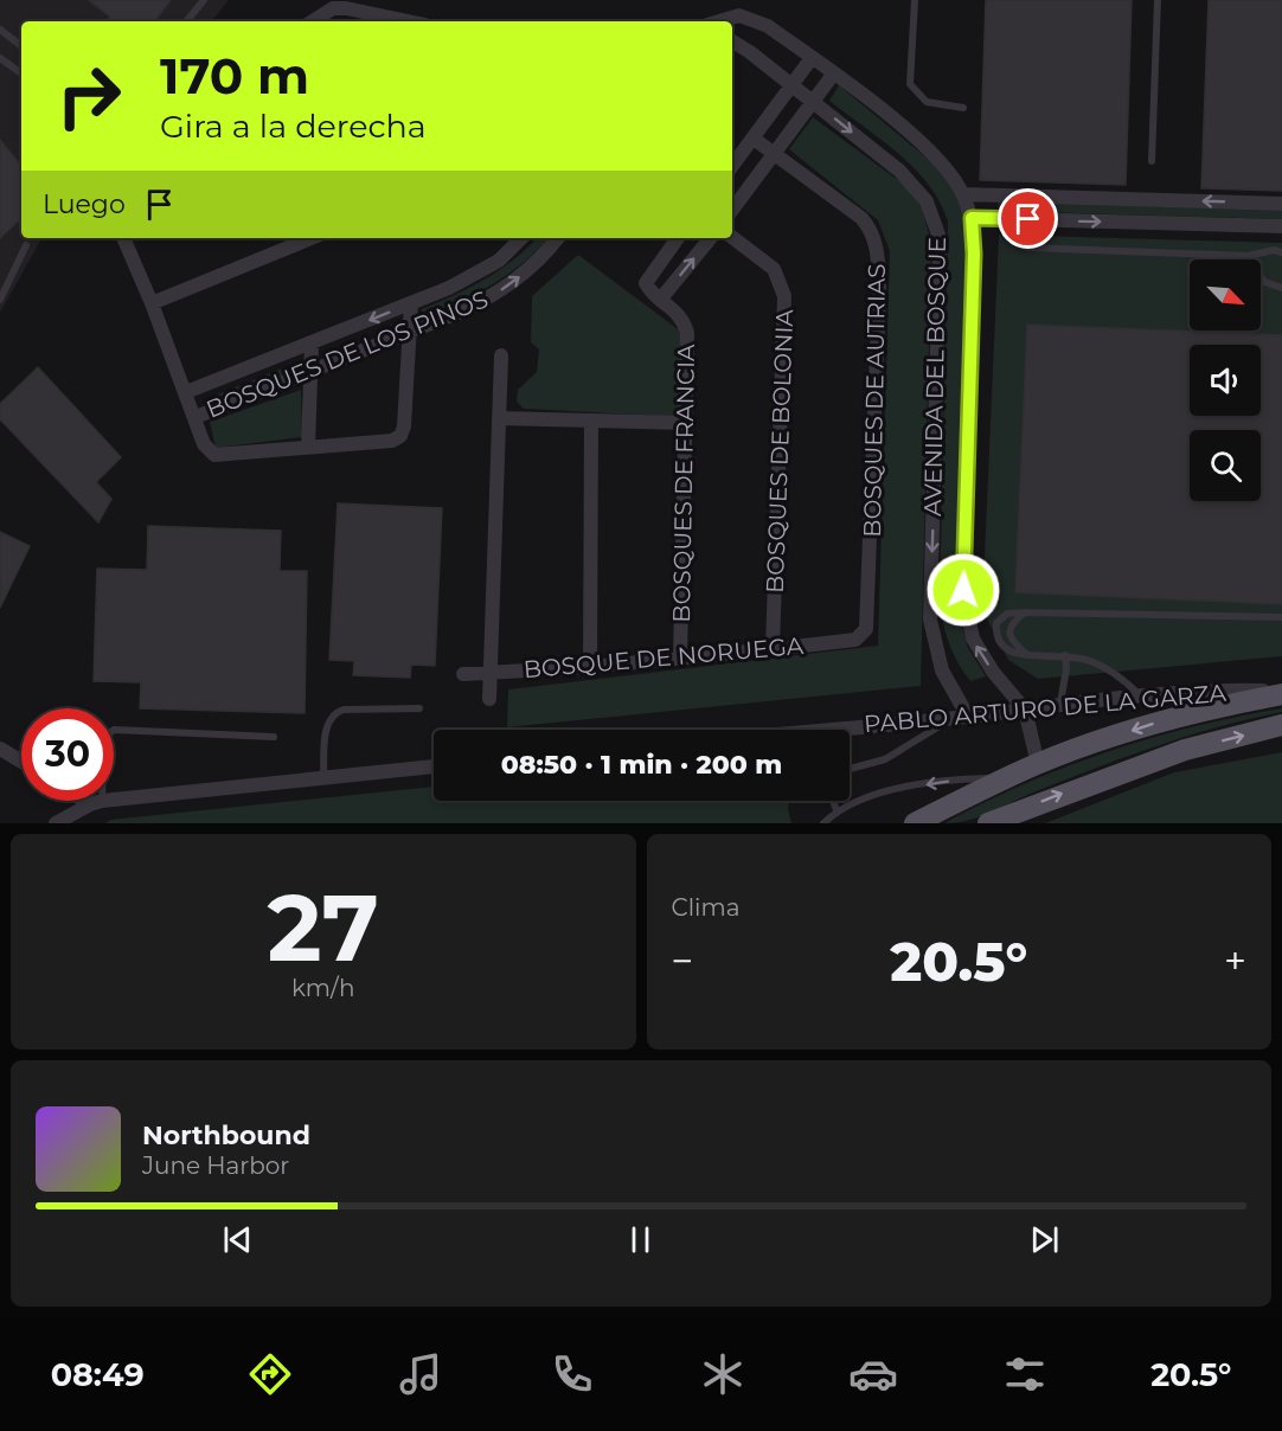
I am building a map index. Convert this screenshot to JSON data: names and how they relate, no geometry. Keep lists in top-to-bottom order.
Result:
{
  "streets": {
    "street": [
      "BOSQUES DE LOS PINOS",
      "AVENIDA DEL BOSQUE",
      "BOSQUES DE AUTRIAS",
      "BOSQUES DE BOLONIA",
      "BOSQUES DE FRANCIA",
      "BOSQUE DE NORUEGA",
      "PABLO ARTURO DE LA GARZA"
    ]
  },
  "crossings": [
    ["AVENIDA DEL BOSQUE", "PABLO ARTURO DE LA GARZA"],
    ["BOSQUES DE AUTRIAS", "BOSQUE DE NORUEGA"],
    ["BOSQUES DE BOLONIA", "BOSQUE DE NORUEGA"],
    ["BOSQUES DE FRANCIA", "BOSQUE DE NORUEGA"]
  ],
  "north": "bottom right",
  "page": {
    "turn": ["170 m", "Gira a la derecha"],
    "then": "Luego",
    "limit": "30",
    "trip": "08:50 · 1 min · 200 m",
    "tile": [
      ["27", "km/h"],
      "Clima"
    ],
    "heat": ["−", "20.5°", "+"],
    "song": ["Northbound", "June Harbor"],
    "tabs": ["08:49", "20.5°"]
  }
}
